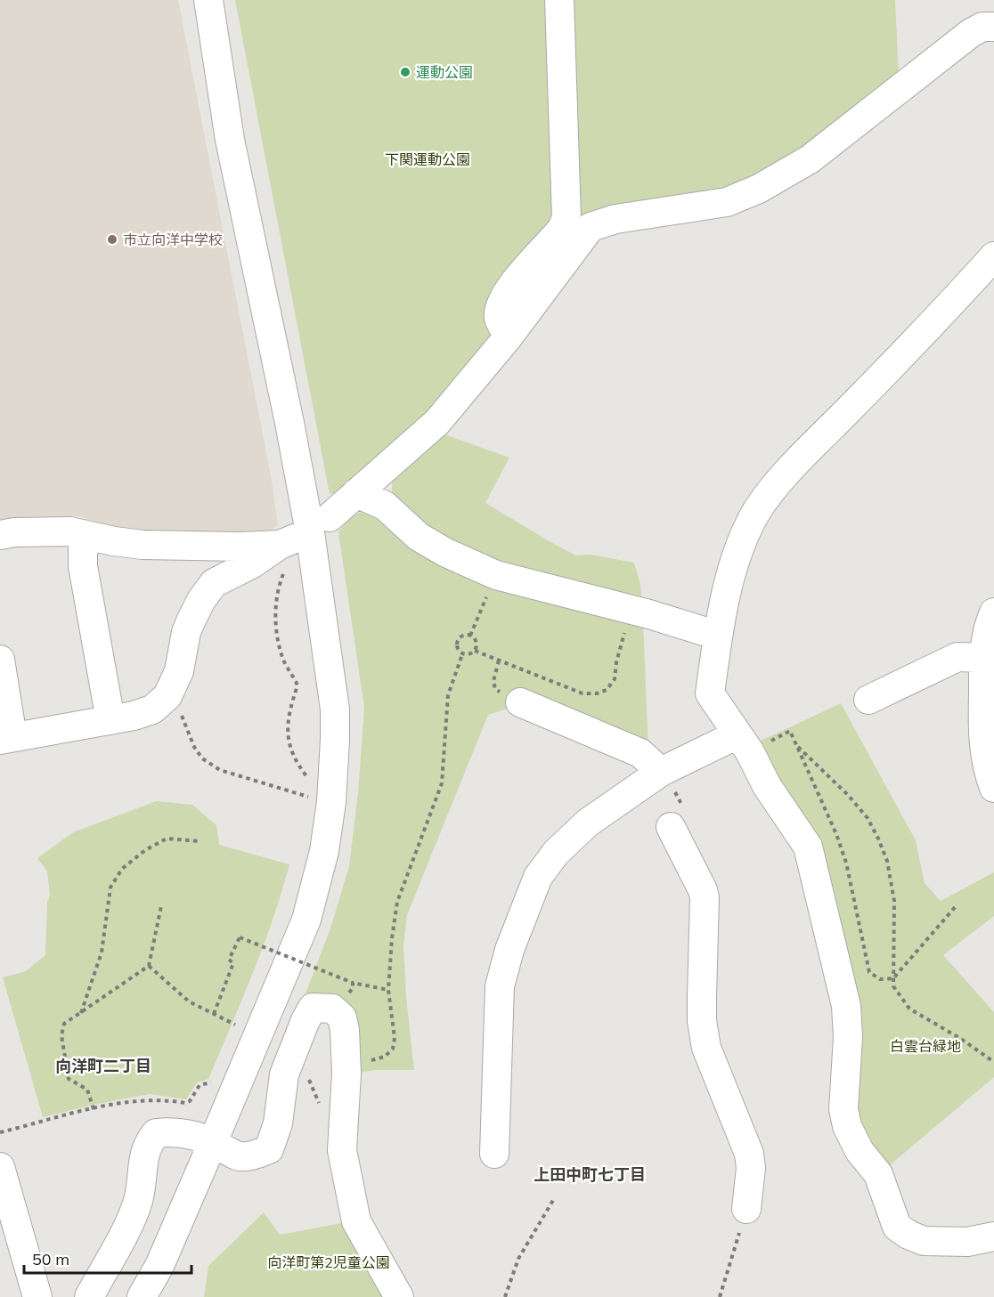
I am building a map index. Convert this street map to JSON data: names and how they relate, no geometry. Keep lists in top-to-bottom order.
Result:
{
  "districts": ["向洋町二丁目", "上田中町七丁目"],
  "parks": ["下関運動公園", "白雲台緑地", "向洋町第2児童公園"],
  "places": ["運動公園", "市立向洋中学校"],
  "scale_bar": "50 m"
}
